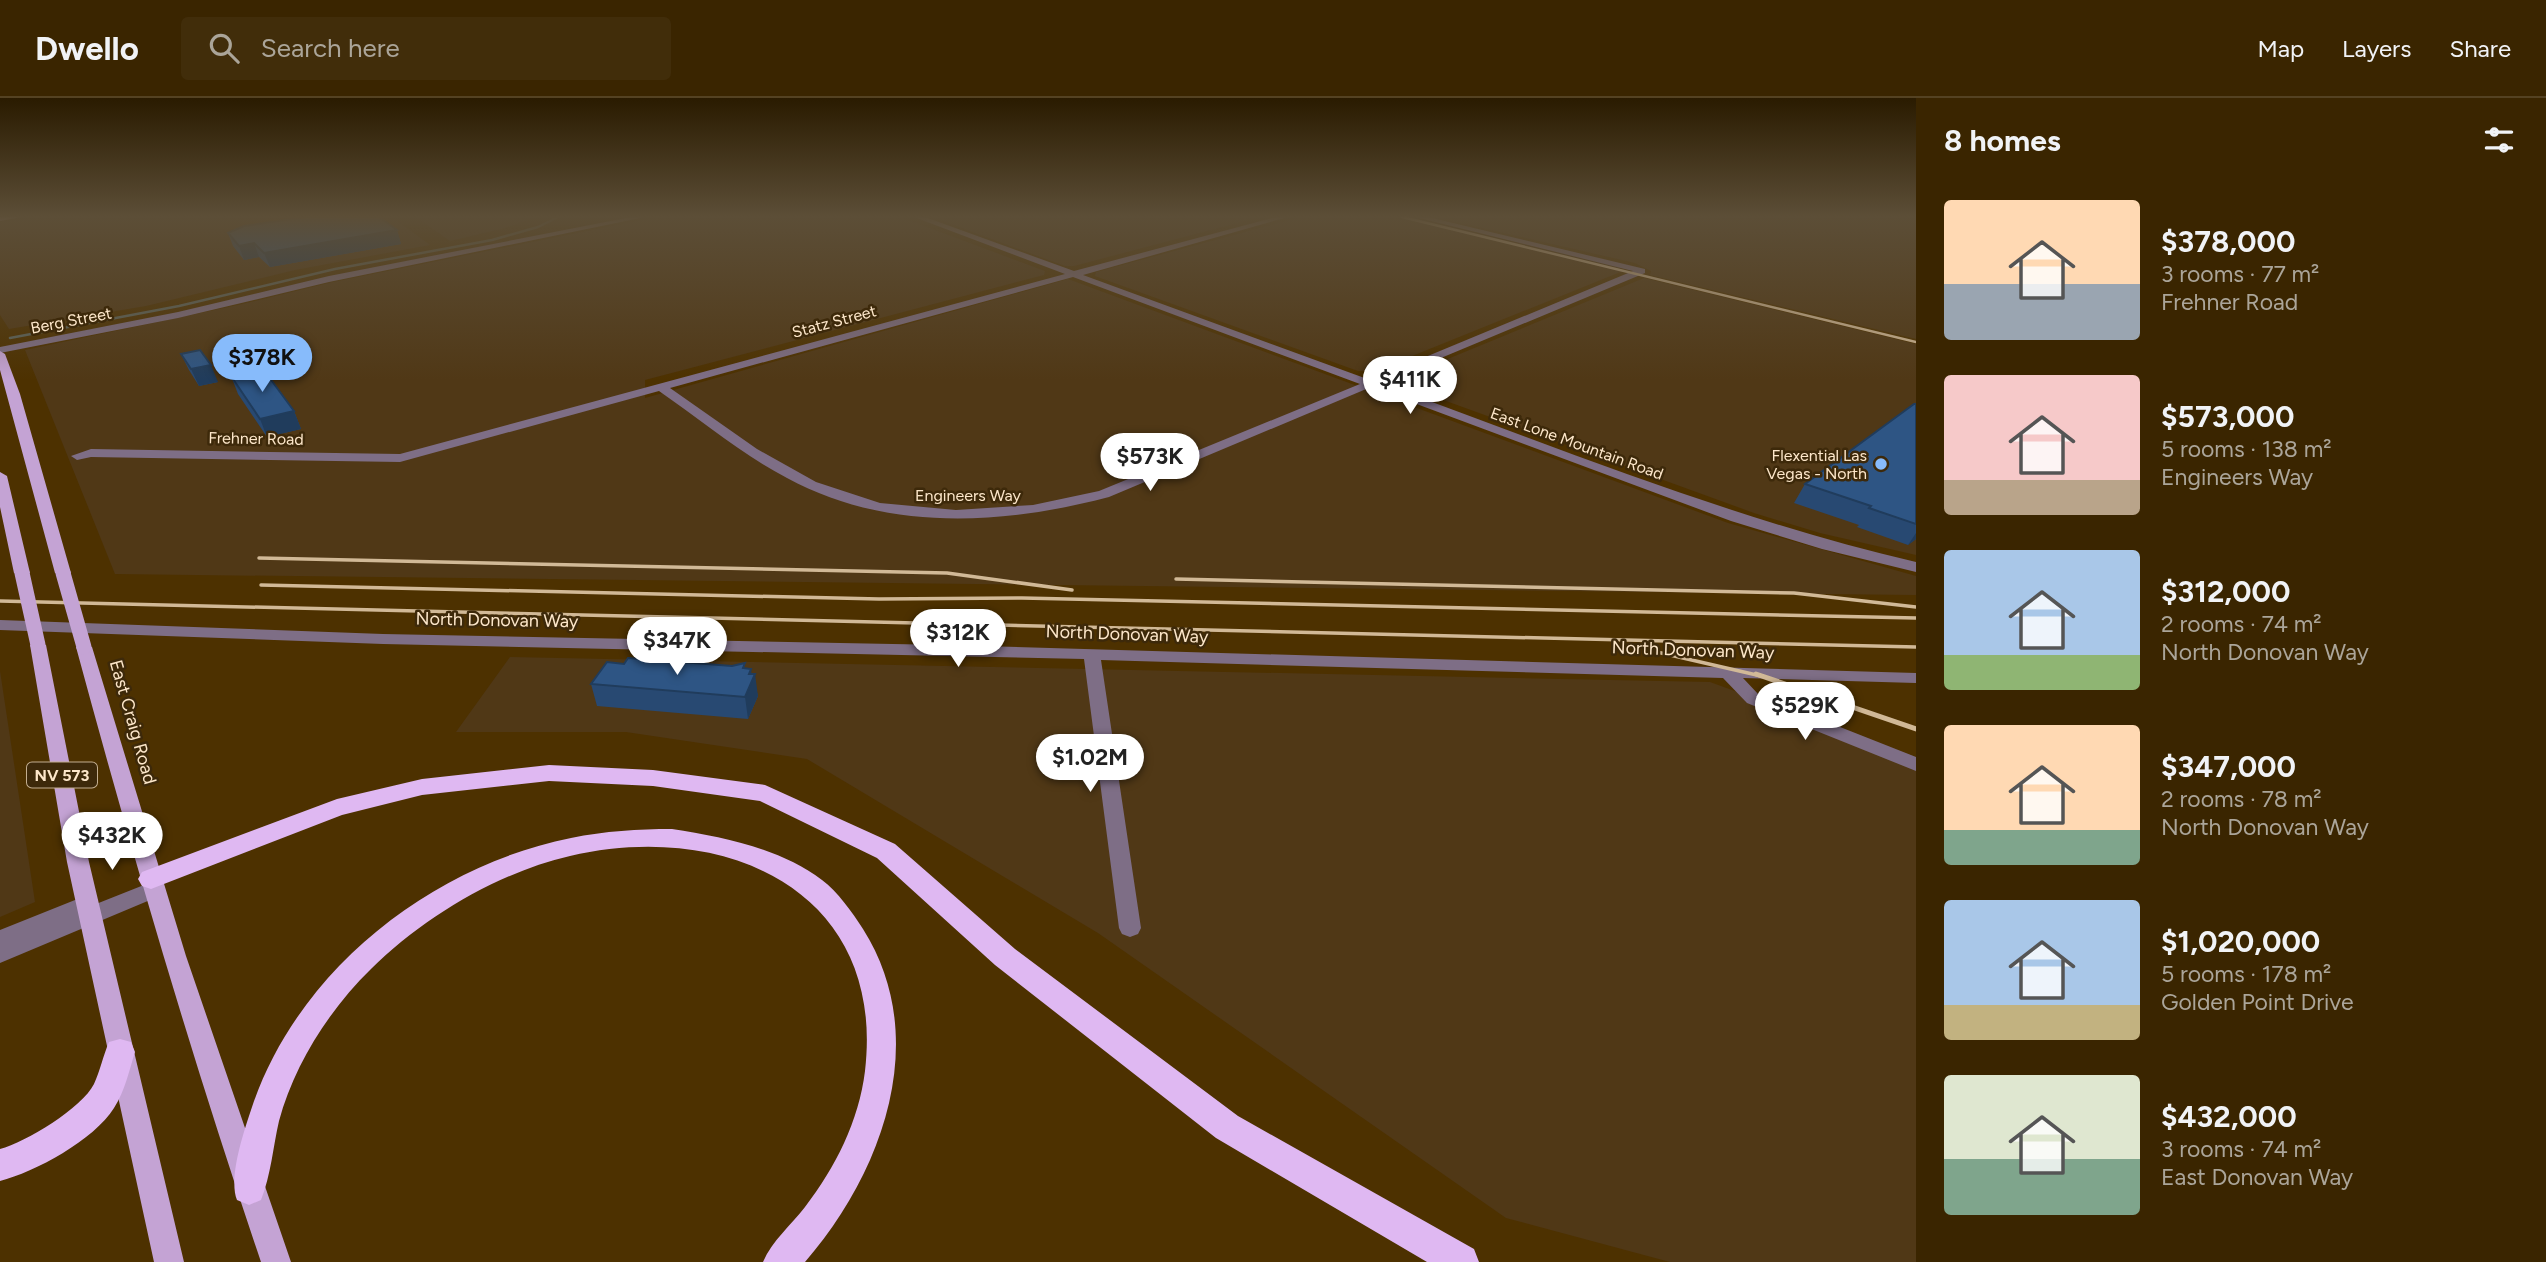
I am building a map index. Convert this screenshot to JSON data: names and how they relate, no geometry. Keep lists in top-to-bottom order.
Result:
{
  "streets": {
    "main road": ["East Craig Road", "NV 573"],
    "street": [
      "Berg Street",
      "Statz Street",
      "Frehner Road",
      "East Lone Mountain Road",
      "Engineers Way",
      "North Donovan Way"
    ]
  },
  "crossings": [
    ["Berg Street", "East Craig Road"],
    ["Statz Street", "Frehner Road"],
    ["Statz Street", "East Lone Mountain Road"],
    ["Statz Street", "Engineers Way"],
    ["East Lone Mountain Road", "Engineers Way"]
  ],
  "places": ["Flexential Las Vegas - North"],
  "page": {
    "header": "Dwello",
    "search": "Search here",
    "nav": ["Map", "Layers", "Share"],
    "heading": "8 homes",
    "list": [
      {
        "name": "$378,000",
        "note": "3 rooms · 77 m² · Frehner Road"
      },
      {
        "name": "$573,000",
        "note": "5 rooms · 138 m² · Engineers Way"
      },
      {
        "name": "$312,000",
        "note": "2 rooms · 74 m² · North Donovan Way"
      },
      {
        "name": "$347,000",
        "note": "2 rooms · 78 m² · North Donovan Way"
      },
      {
        "name": "$1,020,000",
        "note": "5 rooms · 178 m² · Golden Point Drive"
      },
      {
        "name": "$432,000",
        "note": "3 rooms · 74 m² · East Donovan Way"
      }
    ],
    "price": [
      "$378K",
      "$411K",
      "$573K",
      "$312K",
      "$347K",
      "$529K",
      "$1.02M",
      "$432K"
    ]
  }
}
